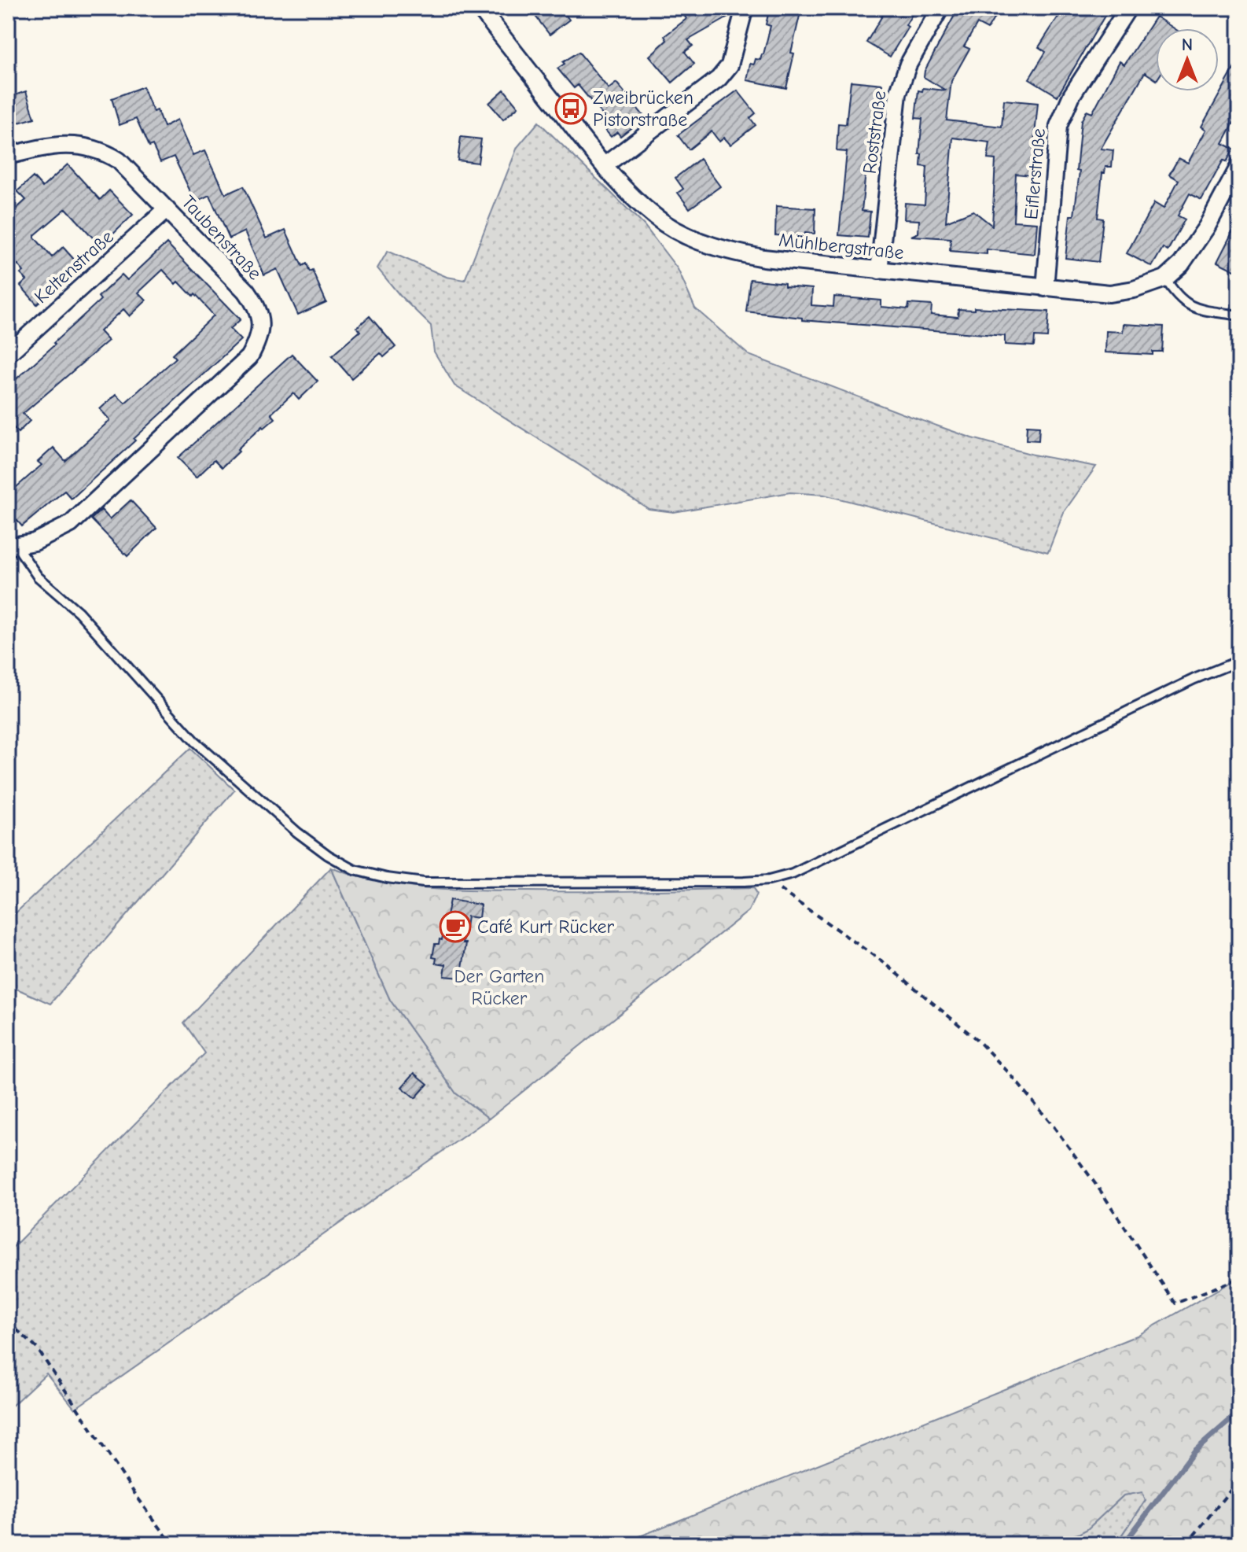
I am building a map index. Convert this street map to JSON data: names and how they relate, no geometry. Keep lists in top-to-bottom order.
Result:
{
  "streets": {
    "street": [
      "Roststraße",
      "Eiflerstraße",
      "Taubenstraße",
      "Mühlbergstraße",
      "Keltenstraße"
    ]
  },
  "crossings": [
    ["Roststraße", "Mühlbergstraße"],
    ["Eiflerstraße", "Mühlbergstraße"],
    ["Taubenstraße", "Keltenstraße"]
  ],
  "parks": ["Der Garten Rücker"],
  "places": {
    "bus stop": ["Zweibrücken Pistorstraße"],
    "cafe": ["Café Kurt Rücker"]
  },
  "north": "top"
}
